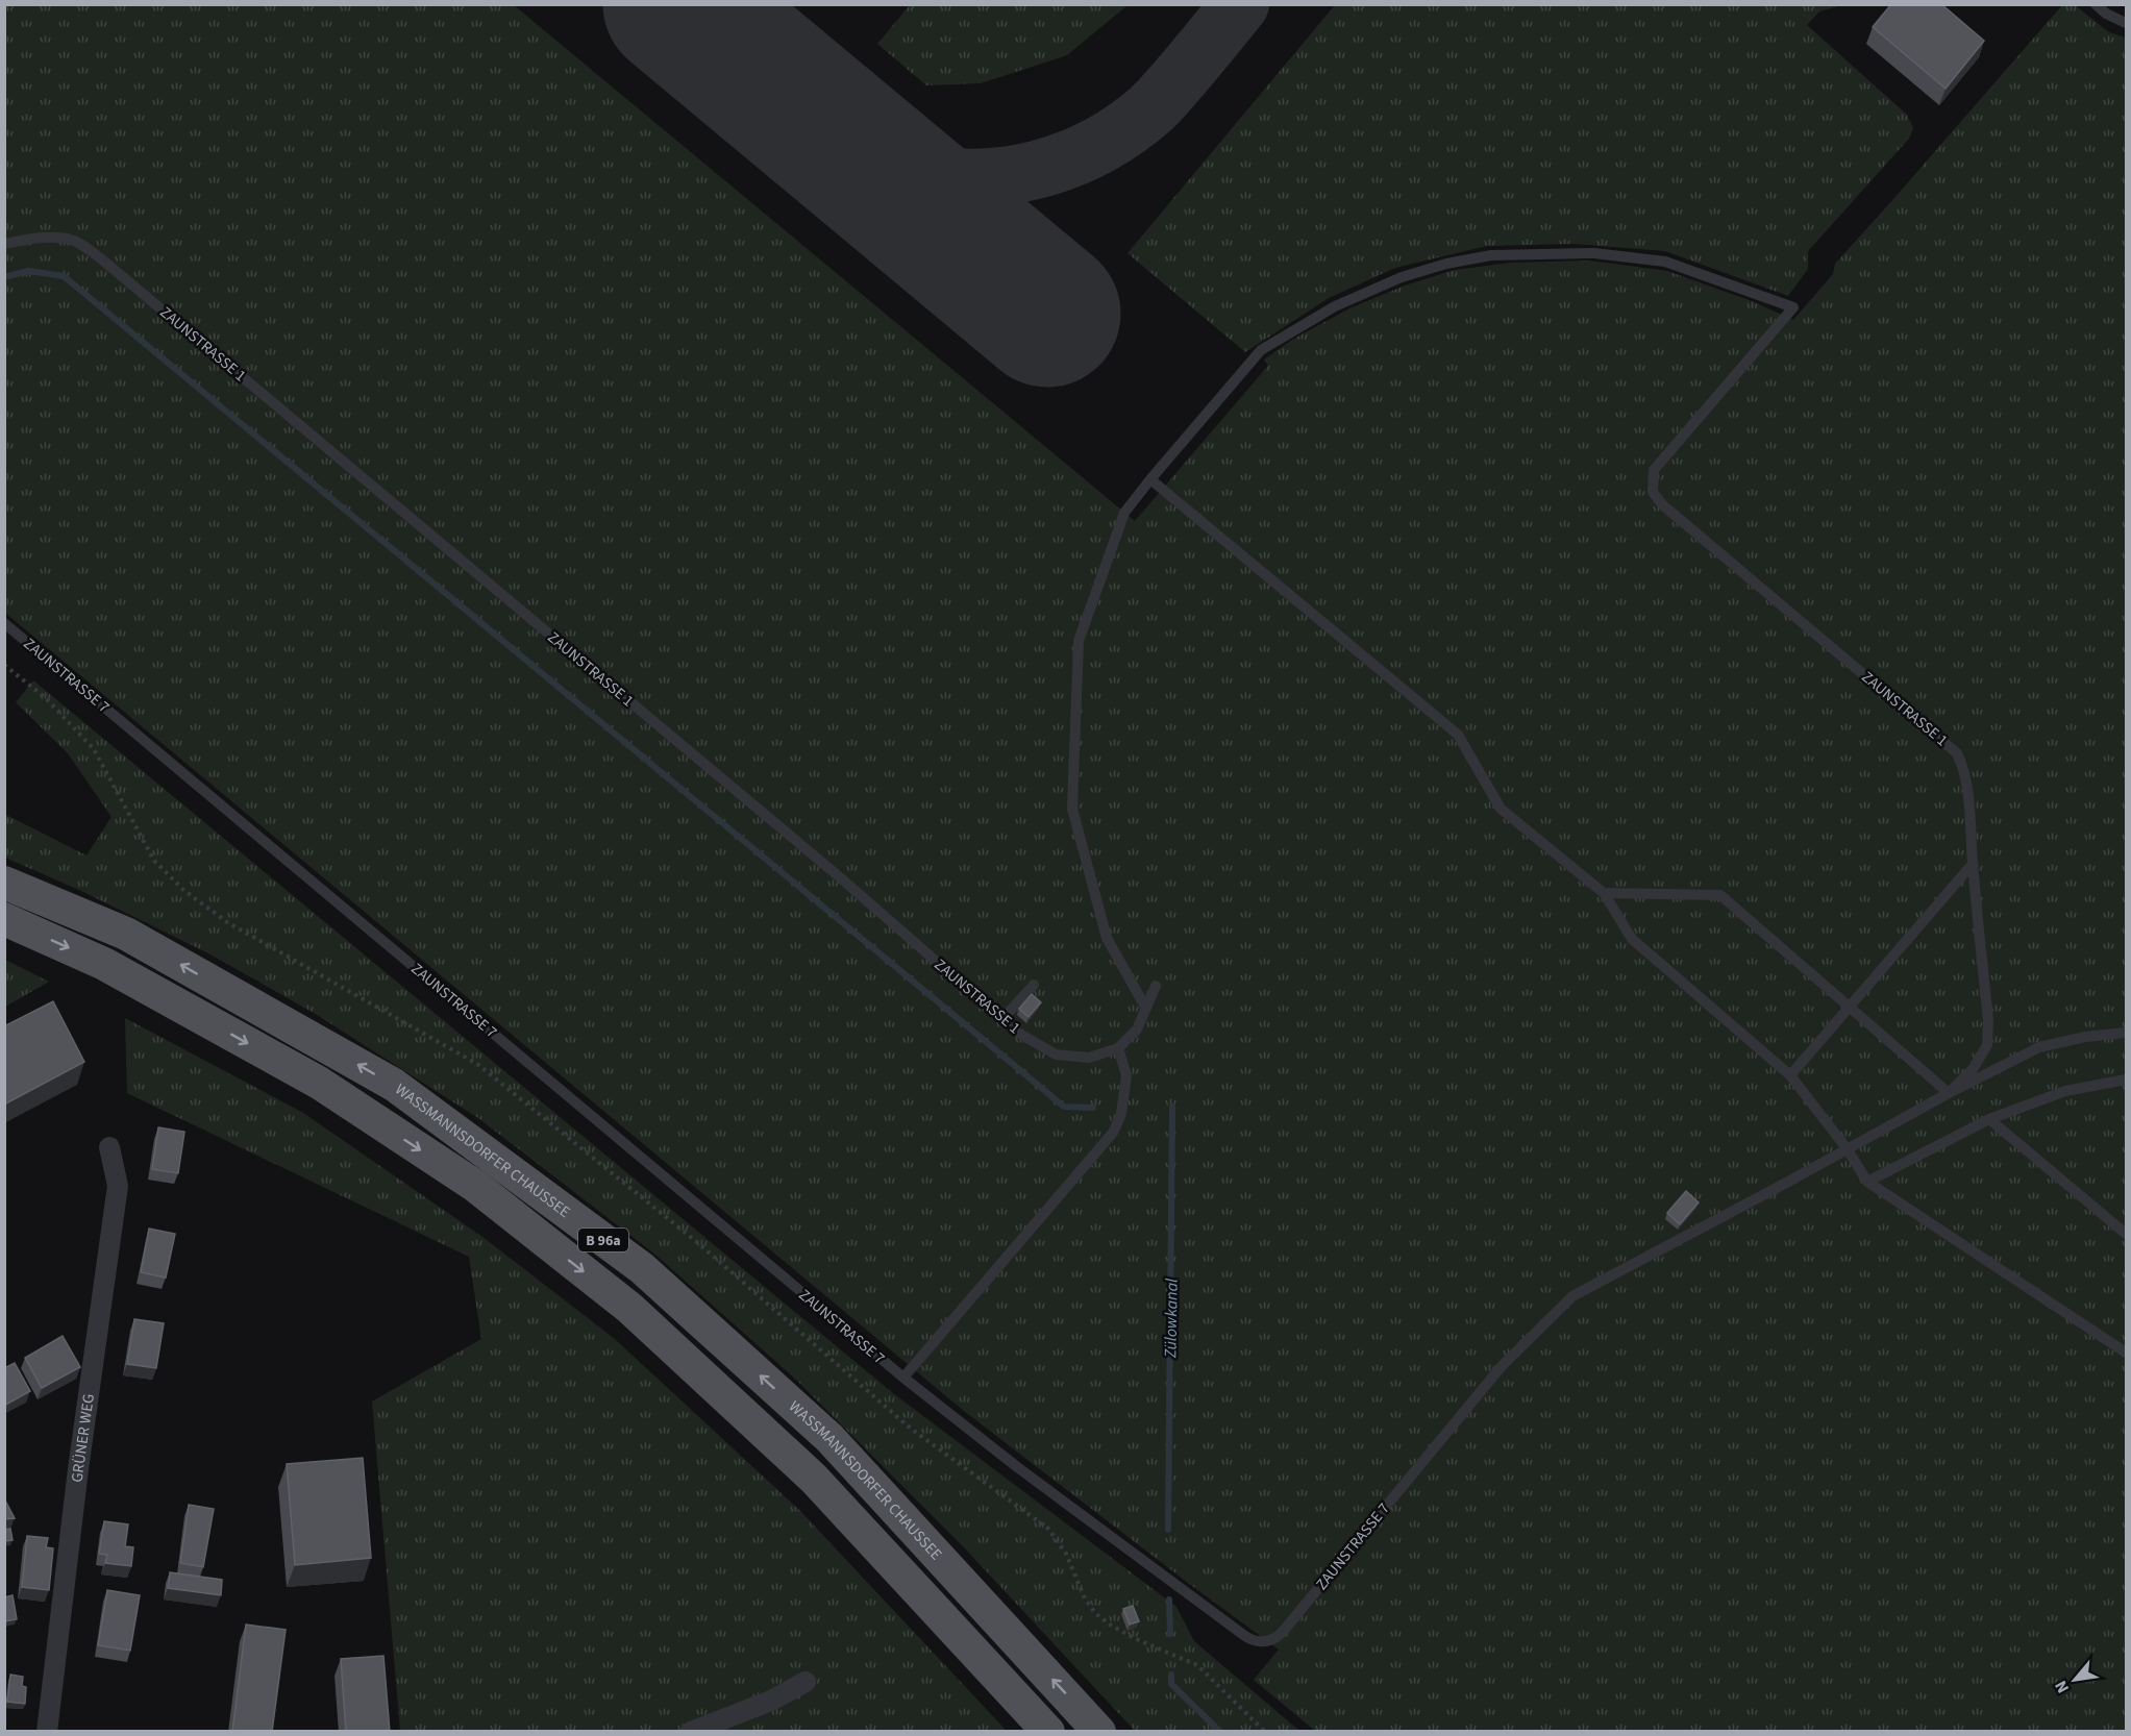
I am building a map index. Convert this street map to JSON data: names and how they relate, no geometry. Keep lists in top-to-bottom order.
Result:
{
  "streets": {
    "main road": ["WASSMANNSDORFER CHAUSSEE", "B 96a"],
    "street": ["GRÜNER WEG"],
    "lane": ["ZAUNSTRASSE 1", "ZAUNSTRASSE 7"]
  },
  "crossings": [
    ["ZAUNSTRASSE 1", "ZAUNSTRASSE 7"]
  ],
  "water": ["Zülowkanal"],
  "north": "bottom left"
}
